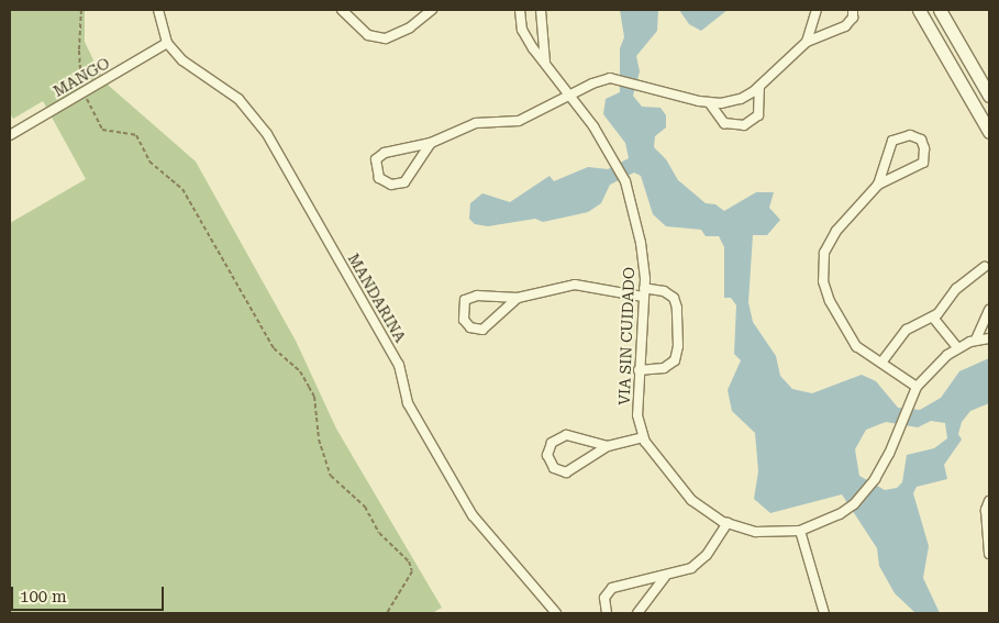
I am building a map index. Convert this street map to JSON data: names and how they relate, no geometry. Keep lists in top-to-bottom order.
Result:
{
  "streets": {
    "street": ["MANGO", "MANDARINA", "VIA SIN CUIDADO"]
  },
  "crossings": [
    ["MANGO", "MANDARINA"]
  ],
  "scale_bar": "100 m"
}
